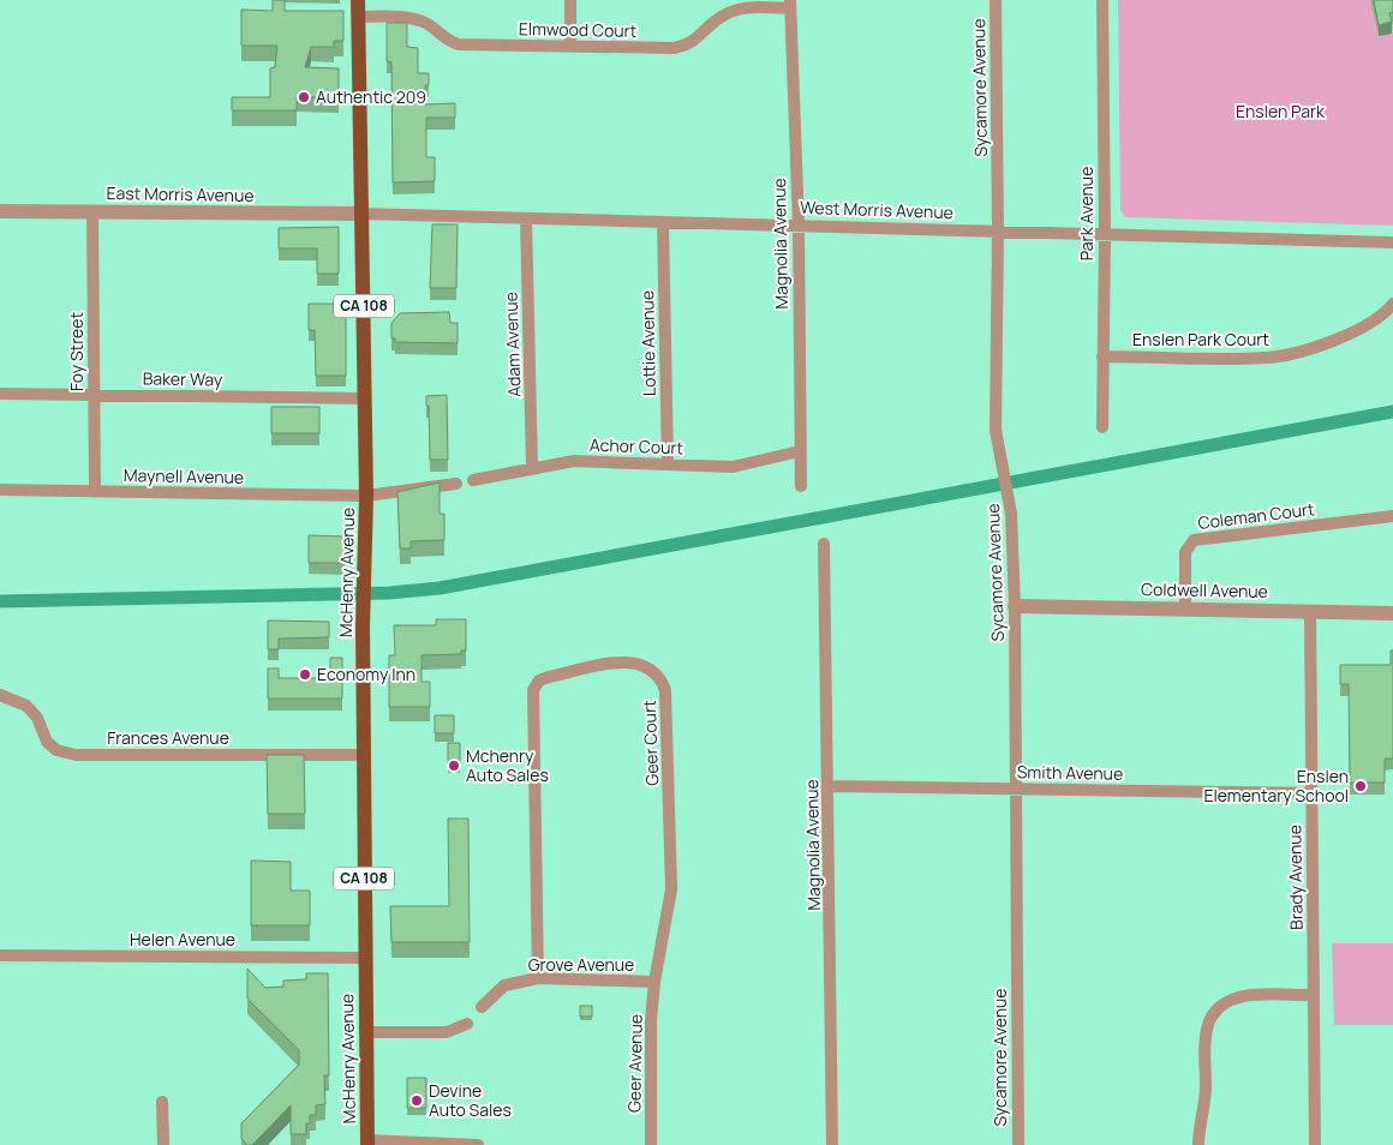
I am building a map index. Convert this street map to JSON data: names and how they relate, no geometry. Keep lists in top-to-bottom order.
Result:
{
  "streets": {
    "main road": ["CA 108", "McHenry Avenue"],
    "street": [
      "Elmwood Court",
      "Sycamore Avenue",
      "East Morris Avenue",
      "West Morris Avenue",
      "Park Avenue",
      "Magnolia Avenue",
      "Enslen Park Court",
      "Lottie Avenue",
      "Adam Avenue",
      "Foy Street",
      "Baker Way",
      "Achor Court",
      "Maynell Avenue",
      "Coleman Court",
      "Coldwell Avenue",
      "Frances Avenue",
      "Geer Court",
      "Smith Avenue",
      "Brady Avenue",
      "Helen Avenue",
      "Grove Avenue",
      "Geer Avenue"
    ]
  },
  "crossings": [
    ["Elmwood Court", "Magnolia Avenue"],
    ["Elmwood Court", "McHenry Avenue"],
    ["Sycamore Avenue", "West Morris Avenue"],
    ["Sycamore Avenue", "Coldwell Avenue"],
    ["Sycamore Avenue", "Smith Avenue"],
    ["East Morris Avenue", "West Morris Avenue"],
    ["East Morris Avenue", "Foy Street"],
    ["East Morris Avenue", "McHenry Avenue"],
    ["West Morris Avenue", "Park Avenue"],
    ["West Morris Avenue", "Magnolia Avenue"],
    ["West Morris Avenue", "Lottie Avenue"],
    ["West Morris Avenue", "Adam Avenue"],
    ["West Morris Avenue", "McHenry Avenue"],
    ["Park Avenue", "Enslen Park Court"],
    ["Magnolia Avenue", "Achor Court"],
    ["Magnolia Avenue", "Smith Avenue"],
    ["Lottie Avenue", "Achor Court"],
    ["Adam Avenue", "Achor Court"],
    ["Foy Street", "Baker Way"],
    ["Foy Street", "Maynell Avenue"],
    ["Baker Way", "McHenry Avenue"],
    ["Maynell Avenue", "McHenry Avenue"],
    ["Coleman Court", "Coldwell Avenue"],
    ["McHenry Avenue", "Frances Avenue"],
    ["McHenry Avenue", "Helen Avenue"],
    ["Coldwell Avenue", "Brady Avenue"],
    ["Geer Court", "Grove Avenue"],
    ["Geer Court", "Geer Avenue"],
    ["Smith Avenue", "Brady Avenue"],
    ["Grove Avenue", "Geer Avenue"]
  ],
  "parks": ["Enslen Park"],
  "places": [
    "Authentic 209",
    "Economy Inn",
    "Mchenry Auto Sales",
    "Enslen Elementary School",
    "Devine Auto Sales"
  ]
}
